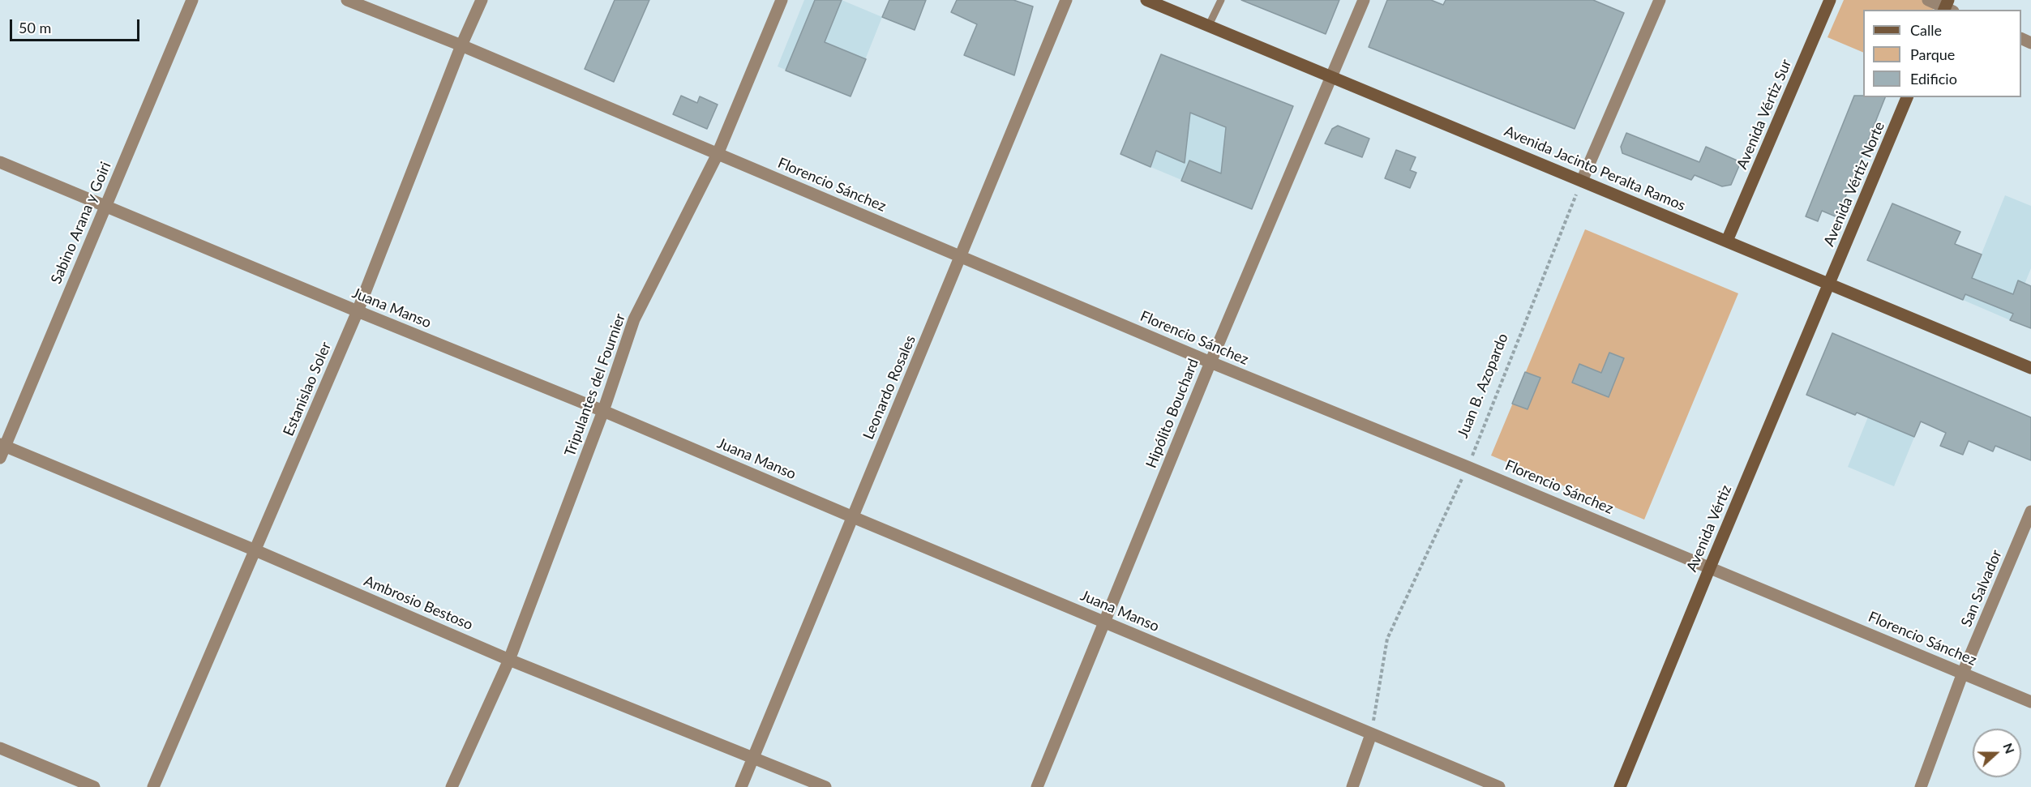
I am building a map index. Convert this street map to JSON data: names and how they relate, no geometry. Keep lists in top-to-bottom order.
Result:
{
  "streets": {
    "street": [
      "Avenida Vértiz Sur",
      "Avenida Jacinto Peralta Ramos",
      "Avenida Vértiz Norte",
      "Florencio Sánchez",
      "Sabino Arana y Goiri",
      "Juana Manso",
      "Tripulantes del Fournier",
      "Leonardo Rosales",
      "Estanislao Soler",
      "Hipólito Bouchard",
      "Avenida Vértiz",
      "San Salvador",
      "Ambrosio Bestoso"
    ],
    "path": ["Juan B. Azopardo"]
  },
  "crossings": [
    ["Avenida Vértiz Sur", "Avenida Jacinto Peralta Ramos"],
    ["Avenida Jacinto Peralta Ramos", "Avenida Vértiz Norte"],
    ["Avenida Jacinto Peralta Ramos", "Juan B. Azopardo"],
    ["Avenida Jacinto Peralta Ramos", "Hipólito Bouchard"],
    ["Avenida Jacinto Peralta Ramos", "Avenida Vértiz"],
    ["Avenida Vértiz Norte", "Avenida Vértiz"],
    ["Florencio Sánchez", "Tripulantes del Fournier"],
    ["Florencio Sánchez", "Juan B. Azopardo"],
    ["Florencio Sánchez", "Leonardo Rosales"],
    ["Florencio Sánchez", "Estanislao Soler"],
    ["Florencio Sánchez", "Hipólito Bouchard"],
    ["Florencio Sánchez", "Avenida Vértiz"],
    ["Florencio Sánchez", "San Salvador"],
    ["Sabino Arana y Goiri", "Juana Manso"],
    ["Sabino Arana y Goiri", "Ambrosio Bestoso"],
    ["Juana Manso", "Tripulantes del Fournier"],
    ["Juana Manso", "Juan B. Azopardo"],
    ["Juana Manso", "Leonardo Rosales"],
    ["Juana Manso", "Estanislao Soler"],
    ["Juana Manso", "Hipólito Bouchard"],
    ["Tripulantes del Fournier", "Ambrosio Bestoso"],
    ["Leonardo Rosales", "Ambrosio Bestoso"],
    ["Estanislao Soler", "Ambrosio Bestoso"]
  ],
  "legend": ["Calle", "Parque", "Edificio"],
  "scale_bar": "50 m",
  "north": "right"
}
